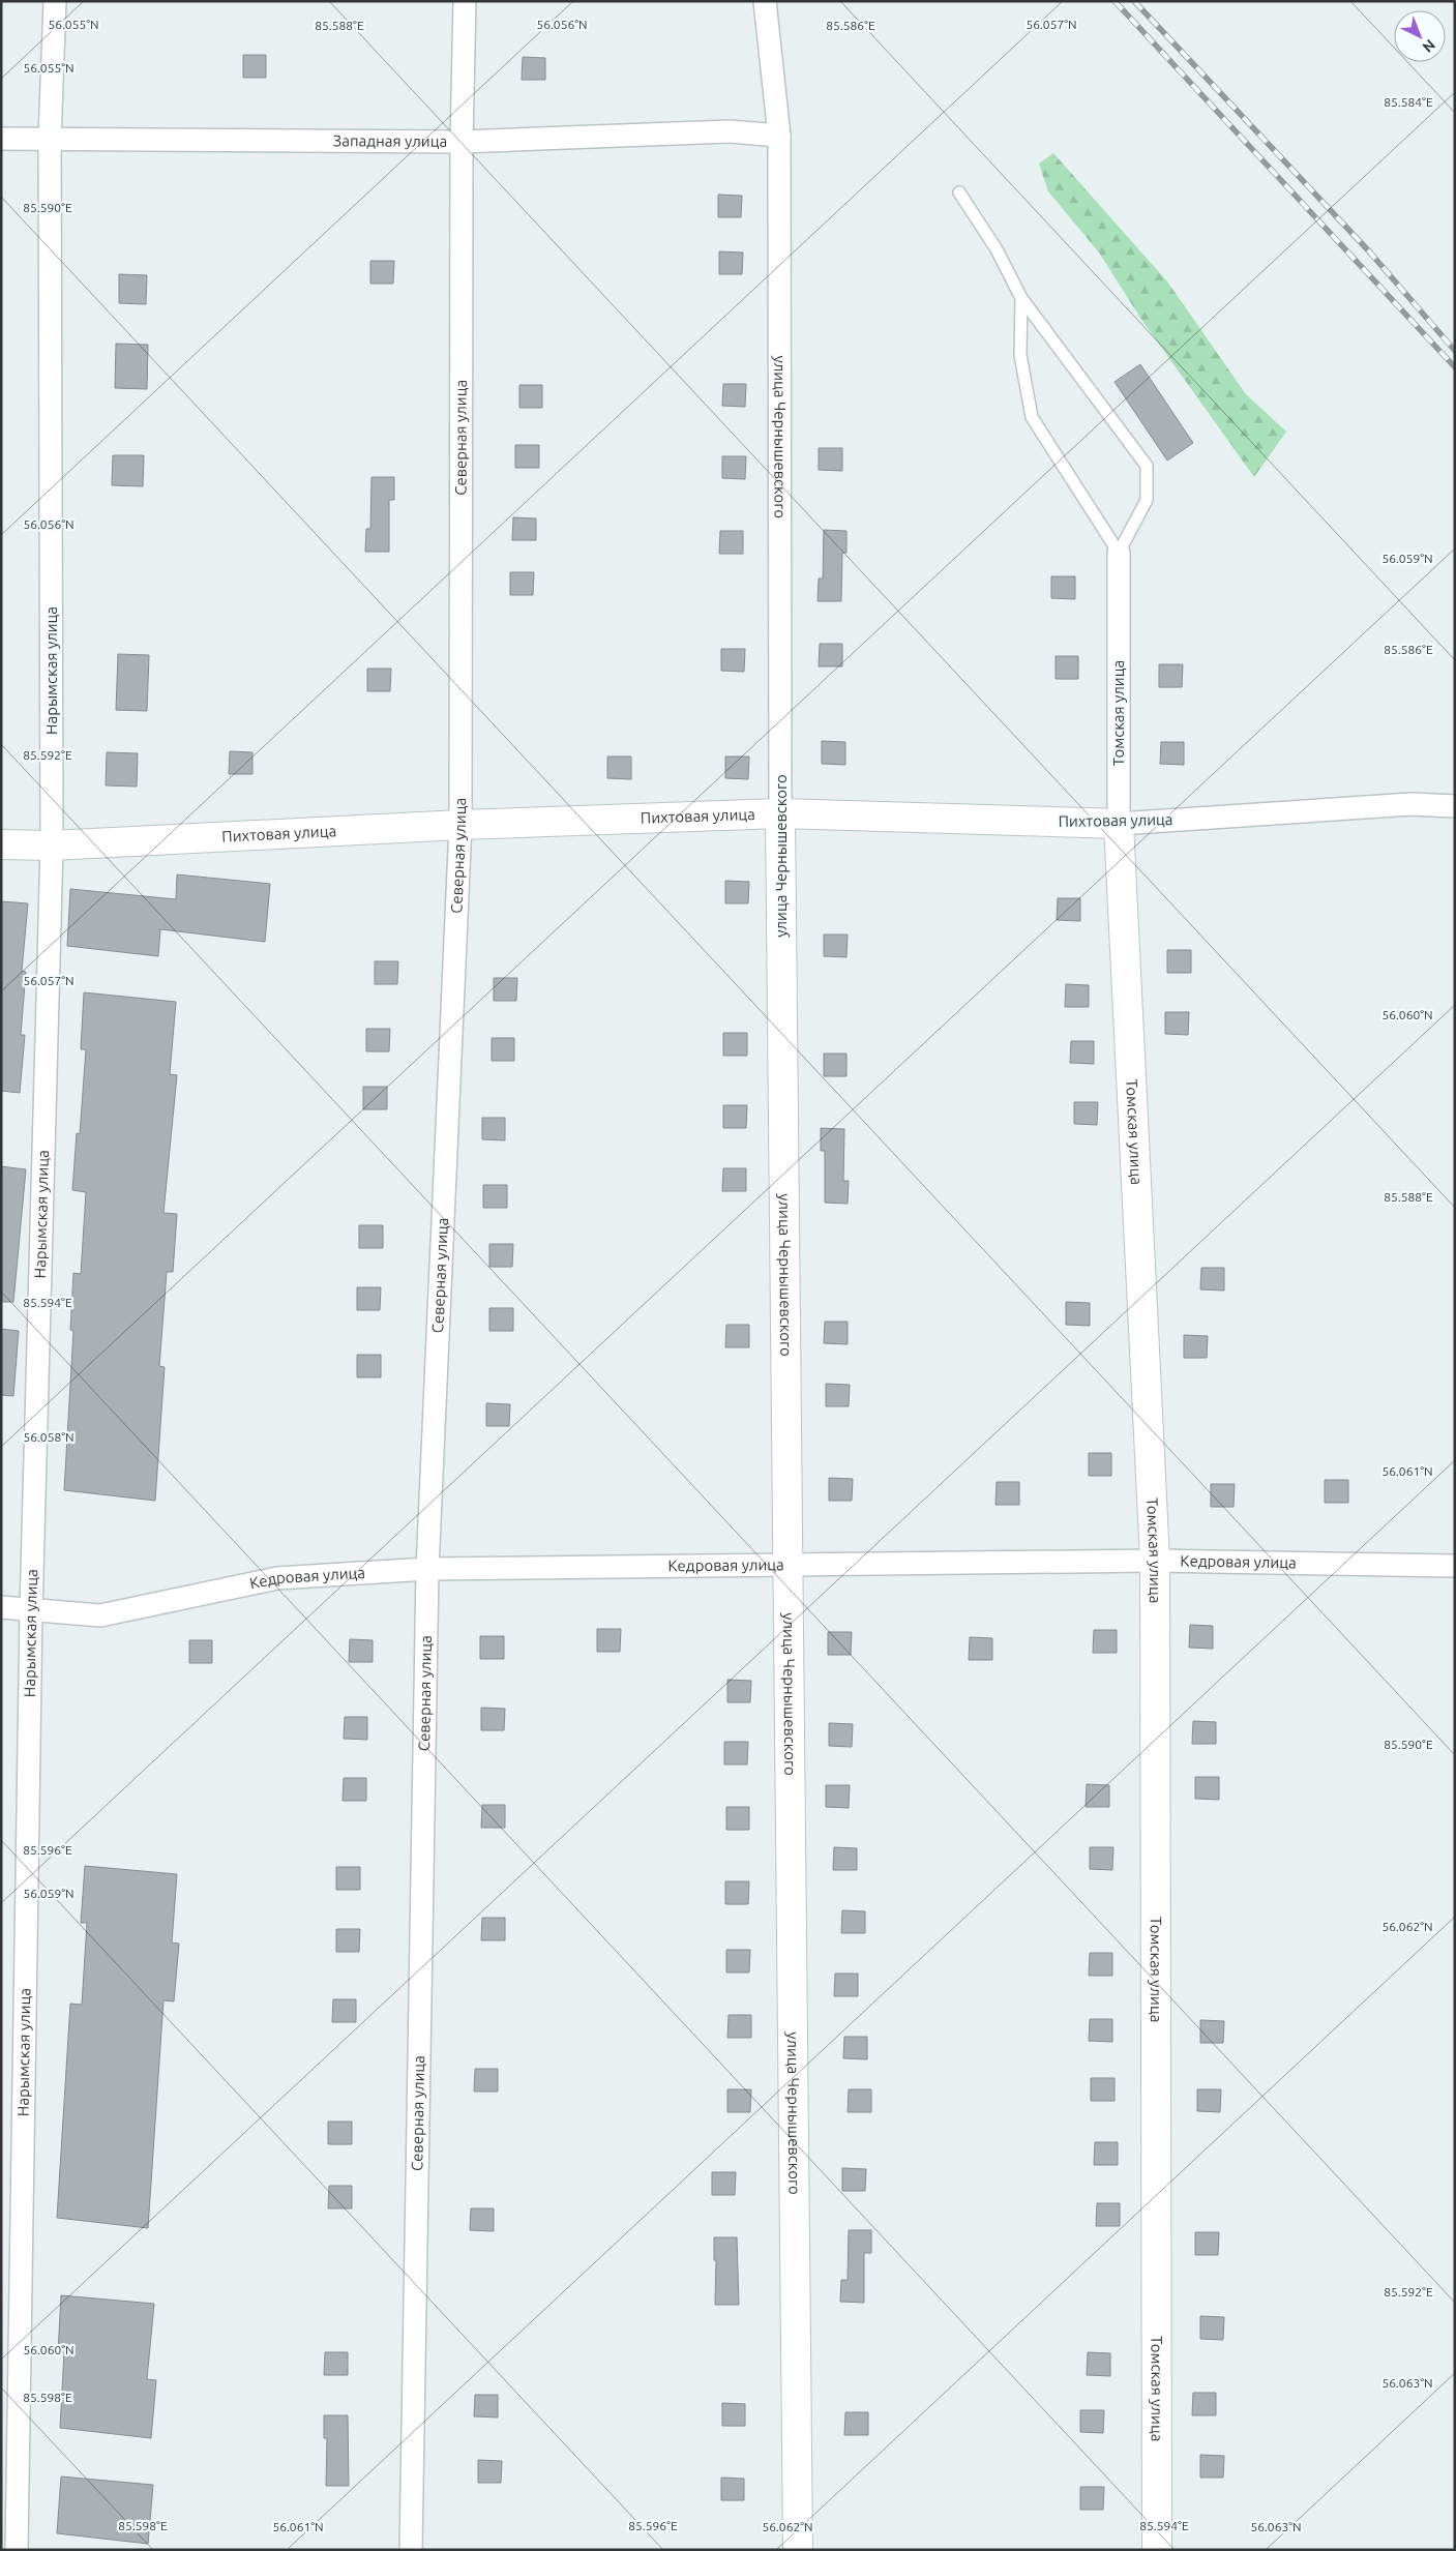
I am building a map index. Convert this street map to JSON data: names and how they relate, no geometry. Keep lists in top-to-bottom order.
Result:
{
  "streets": {
    "street": [
      "Западная улица",
      "улица Чернышевского",
      "Северная улица",
      "Нарымская улица",
      "Томская улица",
      "Пихтовая улица",
      "Кедровая улица"
    ]
  },
  "crossings": [
    ["Западная улица", "улица Чернышевского"],
    ["Западная улица", "Северная улица"],
    ["Западная улица", "Нарымская улица"],
    ["улица Чернышевского", "Пихтовая улица"],
    ["улица Чернышевского", "Кедровая улица"],
    ["Северная улица", "Пихтовая улица"],
    ["Северная улица", "Кедровая улица"],
    ["Нарымская улица", "Пихтовая улица"],
    ["Нарымская улица", "Кедровая улица"],
    ["Томская улица", "Пихтовая улица"],
    ["Томская улица", "Кедровая улица"]
  ],
  "north": "bottom right",
  "coordinates": [
    "56.055°N",
    "56.056°N",
    "56.057°N",
    "85.588°E",
    "85.586°E",
    "85.584°E",
    "85.590°E",
    "56.059°N",
    "85.592°E",
    "56.060°N",
    "85.594°E",
    "56.058°N",
    "56.061°N",
    "85.596°E",
    "56.062°N",
    "56.063°N",
    "85.598°E"
  ]
}
